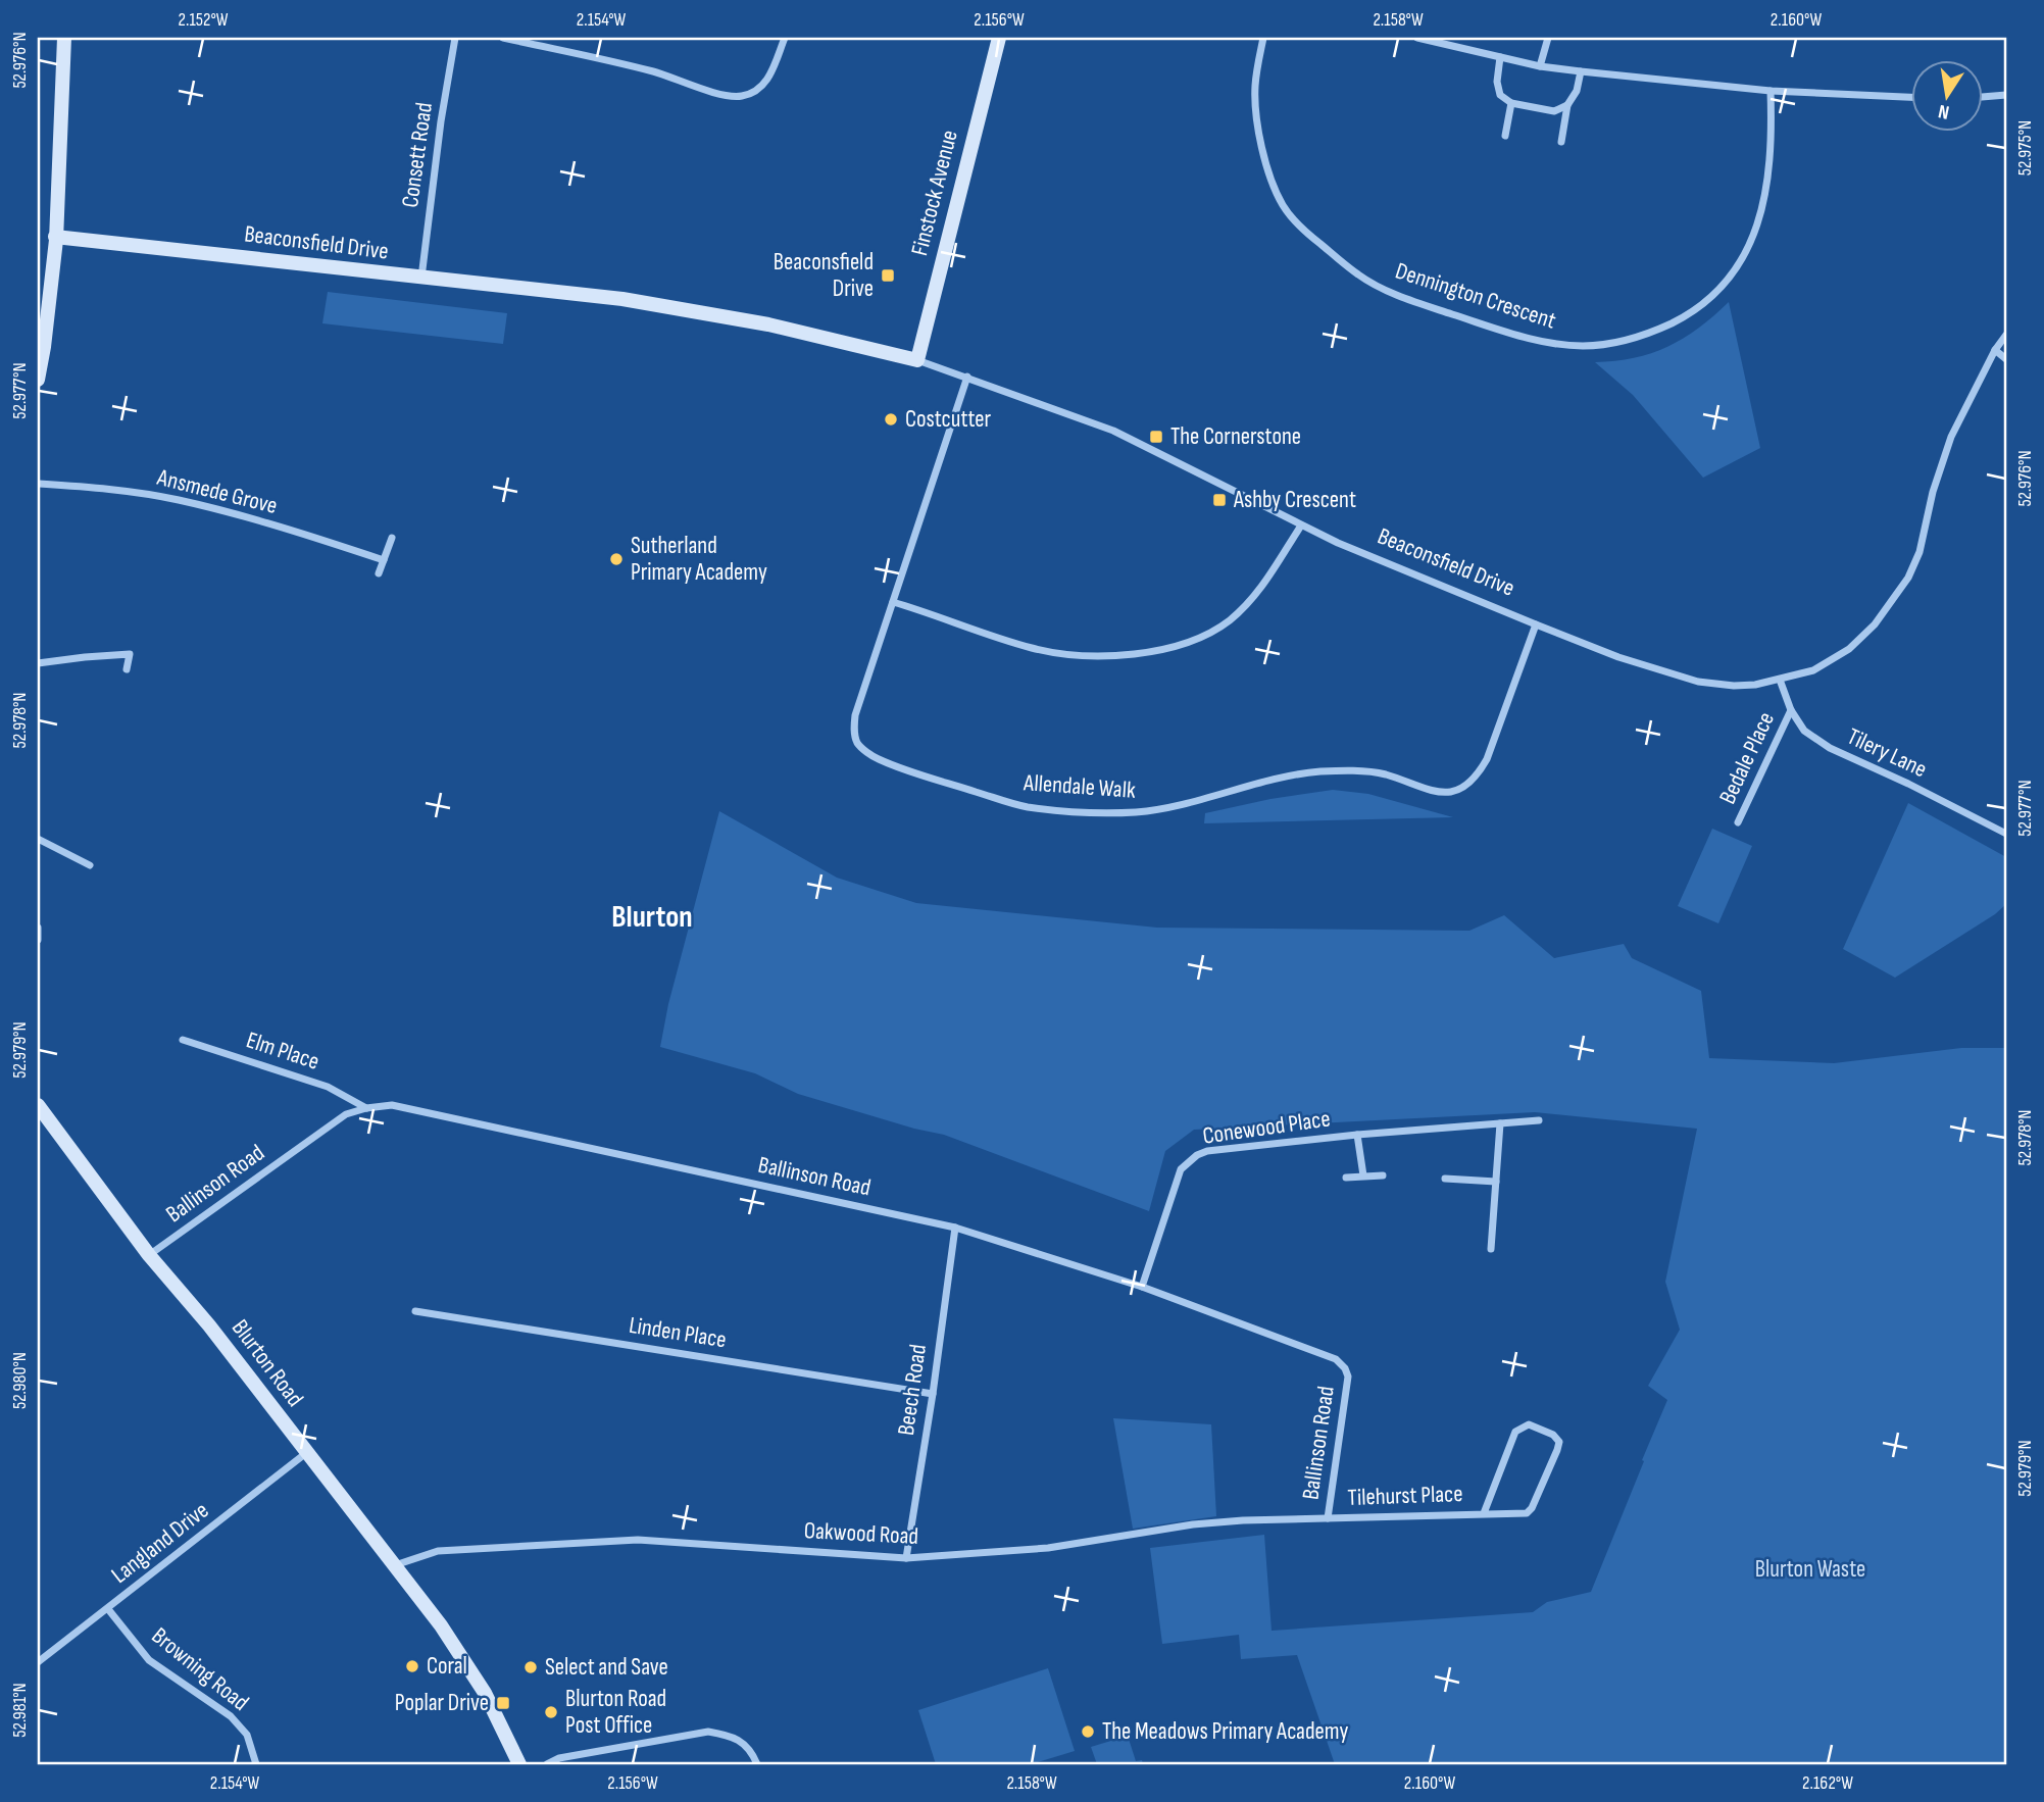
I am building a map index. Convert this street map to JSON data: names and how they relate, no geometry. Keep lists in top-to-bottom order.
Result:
{
  "streets": {
    "street": [
      "Consett Road",
      "Finstock Avenue",
      "Beaconsfield Drive",
      "Dennington Crescent",
      "Ansmede Grove",
      "Tilery Lane",
      "Bedale Place",
      "Allendale Walk",
      "Elm Place",
      "Conewood Place",
      "Ballinson Road",
      "Linden Place",
      "Blurton Road",
      "Beech Road",
      "Tilehurst Place",
      "Oakwood Road",
      "Langland Drive",
      "Browning Road"
    ]
  },
  "crossings": [
    ["Consett Road", "Beaconsfield Drive"],
    ["Finstock Avenue", "Beaconsfield Drive"],
    ["Beaconsfield Drive", "Tilery Lane"],
    ["Beaconsfield Drive", "Allendale Walk"],
    ["Tilery Lane", "Bedale Place"],
    ["Elm Place", "Ballinson Road"],
    ["Conewood Place", "Ballinson Road"],
    ["Ballinson Road", "Blurton Road"],
    ["Ballinson Road", "Beech Road"],
    ["Ballinson Road", "Tilehurst Place"],
    ["Ballinson Road", "Oakwood Road"],
    ["Linden Place", "Beech Road"],
    ["Blurton Road", "Oakwood Road"],
    ["Blurton Road", "Langland Drive"],
    ["Beech Road", "Oakwood Road"],
    ["Tilehurst Place", "Oakwood Road"],
    ["Langland Drive", "Browning Road"]
  ],
  "districts": ["Blurton"],
  "parks": ["Blurton Waste"],
  "places": {
    "transit": [
      "Beaconsfield Drive",
      "The Cornerstone",
      "Ashby Crescent",
      "Poplar Drive"
    ],
    "other": [
      "Costcutter",
      "Sutherland Primary Academy",
      "Coral",
      "Select and Save",
      "Blurton Road Post Office",
      "The Meadows Primary Academy"
    ]
  },
  "north": "bottom",
  "coordinates": [
    "2.152°W",
    "2.154°W",
    "2.156°W",
    "2.158°W",
    "2.160°W",
    "52.976°N",
    "52.975°N",
    "52.977°N",
    "52.978°N",
    "52.979°N",
    "52.980°N",
    "52.981°N",
    "2.162°W"
  ]
}
